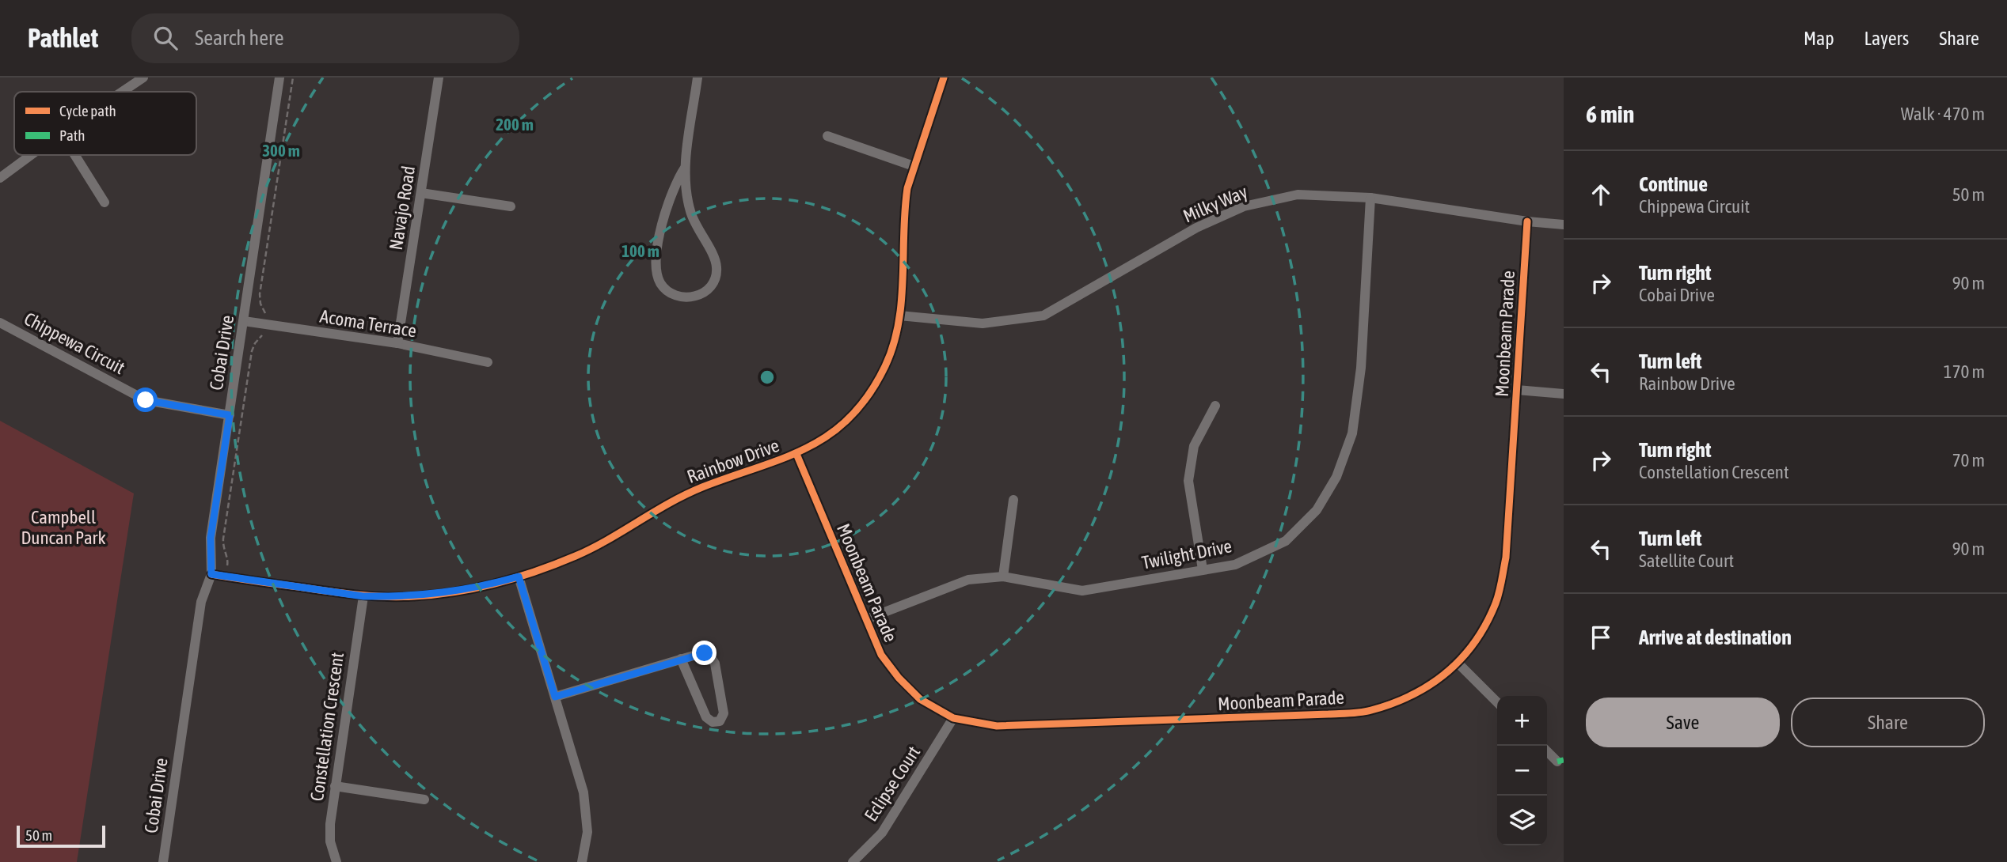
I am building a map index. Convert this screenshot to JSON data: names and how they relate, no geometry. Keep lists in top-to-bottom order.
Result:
{
  "streets": {
    "street": [
      "Milky Way",
      "Navajo Road",
      "Acoma Terrace",
      "Moonbeam Parade",
      "Chippewa Circuit",
      "Cobai Drive",
      "Rainbow Drive",
      "Twilight Drive",
      "Constellation Crescent",
      "Eclipse Court"
    ]
  },
  "crossings": [
    ["Milky Way", "Moonbeam Parade"],
    ["Milky Way", "Rainbow Drive"],
    ["Milky Way", "Twilight Drive"],
    ["Navajo Road", "Acoma Terrace"],
    ["Acoma Terrace", "Cobai Drive"],
    ["Moonbeam Parade", "Rainbow Drive"],
    ["Moonbeam Parade", "Twilight Drive"],
    ["Moonbeam Parade", "Eclipse Court"],
    ["Chippewa Circuit", "Cobai Drive"],
    ["Cobai Drive", "Rainbow Drive"],
    ["Rainbow Drive", "Constellation Crescent"]
  ],
  "parks": ["Campbell Duncan Park"],
  "legend": ["Cycle path", "Path"],
  "scale_bar": "50 m",
  "page": {
    "header": "Pathlet",
    "search": "Search here",
    "nav": ["Map", "Layers", "Share"],
    "heading": ["6 min", "Walk · 470 m"],
    "list": [
      ["Continue", "Chippewa Circuit", "50 m"],
      ["Turn right", "Cobai Drive", "90 m"],
      ["Turn left", "Rainbow Drive", "170 m"],
      ["Turn right", "Constellation Crescent", "70 m"],
      ["Turn left", "Satellite Court", "90 m"],
      "Arrive at destination"
    ],
    "buttons": ["Save", "Share"],
    "map_buttons": ["+", "−"],
    "scale": "50 m"
  },
  "rings": ["200 m", "300 m", "100 m"]
}
